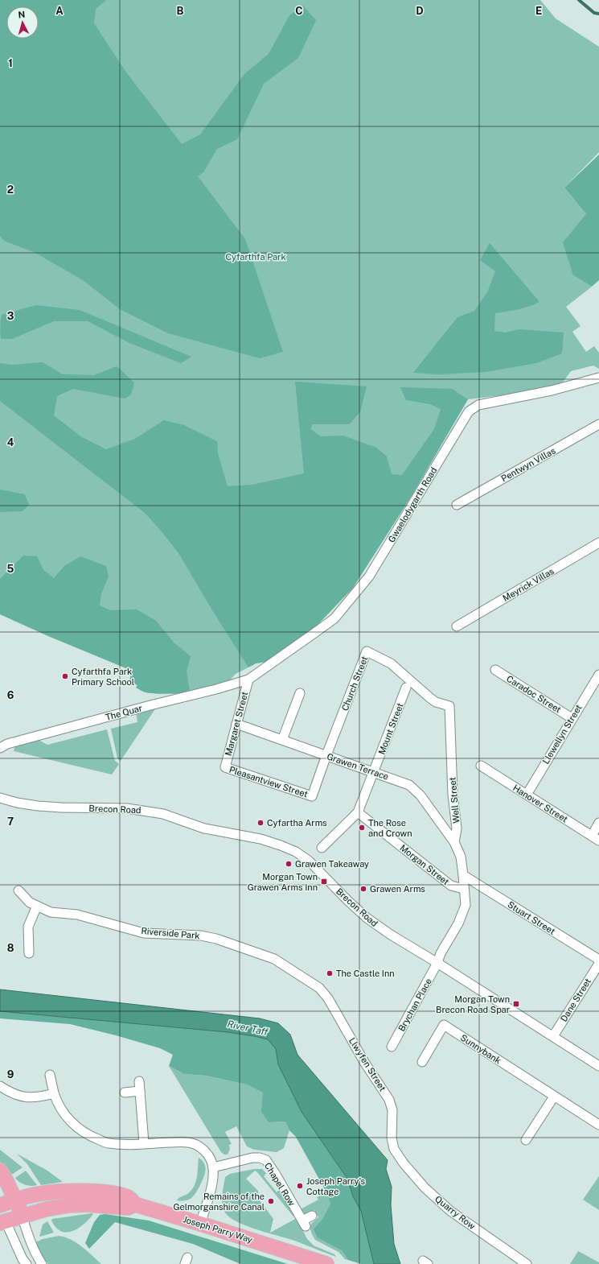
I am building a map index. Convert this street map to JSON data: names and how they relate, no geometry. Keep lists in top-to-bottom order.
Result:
{
  "streets": {
    "main road": ["Joseph Parry Way"],
    "street": [
      "Pentwyn Villas",
      "Gwaelodygarth Road",
      "Meyrick Villas",
      "Church Street",
      "Caradoc Street",
      "The Quar",
      "Margaret Street",
      "Mount Street",
      "Llewellyn Street",
      "Grawen Terrace",
      "Pleasantview Street",
      "Well Street",
      "Hanover Street",
      "Brecon Road",
      "Morgan Street",
      "Stuart Street",
      "Riverside Park",
      "Dane Street",
      "Brychan Place",
      "Sunnybank",
      "Llwyfen Street",
      "Chapel Row",
      "Quarry Row"
    ]
  },
  "crossings": [
    ["Gwaelodygarth Road", "The Quar"],
    ["Gwaelodygarth Road", "Margaret Street"],
    ["Church Street", "Grawen Terrace"],
    ["Church Street", "Pleasantview Street"],
    ["Church Street", "Well Street"],
    ["Caradoc Street", "Llewellyn Street"],
    ["The Quar", "Margaret Street"],
    ["Margaret Street", "Grawen Terrace"],
    ["Margaret Street", "Pleasantview Street"],
    ["Mount Street", "Grawen Terrace"],
    ["Mount Street", "Morgan Street"],
    ["Llewellyn Street", "Hanover Street"],
    ["Grawen Terrace", "Pleasantview Street"],
    ["Grawen Terrace", "Well Street"],
    ["Brecon Road", "Dane Street"],
    ["Brecon Road", "Brychan Place"],
    ["Riverside Park", "Llwyfen Street"],
    ["Llwyfen Street", "Quarry Row"]
  ],
  "water": ["River Taff"],
  "parks": ["Cyfarthfa Park"],
  "places": {
    "other": [
      "Cyfarthfa Park Primary School",
      "Cyfartha Arms",
      "The Rose and Crown",
      "Grawen Takeaway",
      "Grawen Arms",
      "The Castle Inn",
      "Joseph Parry's Cottage",
      "Remains of the Gelmorganshire Canal"
    ],
    "transit": ["Morgan Town Grawen Arms Inn", "Morgan Town Brecon Road Spar"]
  },
  "north": "top",
  "grid": {
    "columns": [
      "A",
      "B",
      "C",
      "D",
      "E"
    ],
    "rows": [
      "1",
      "2",
      "3",
      "4",
      "5",
      "6",
      "7",
      "8",
      "9"
    ]
  }
}
